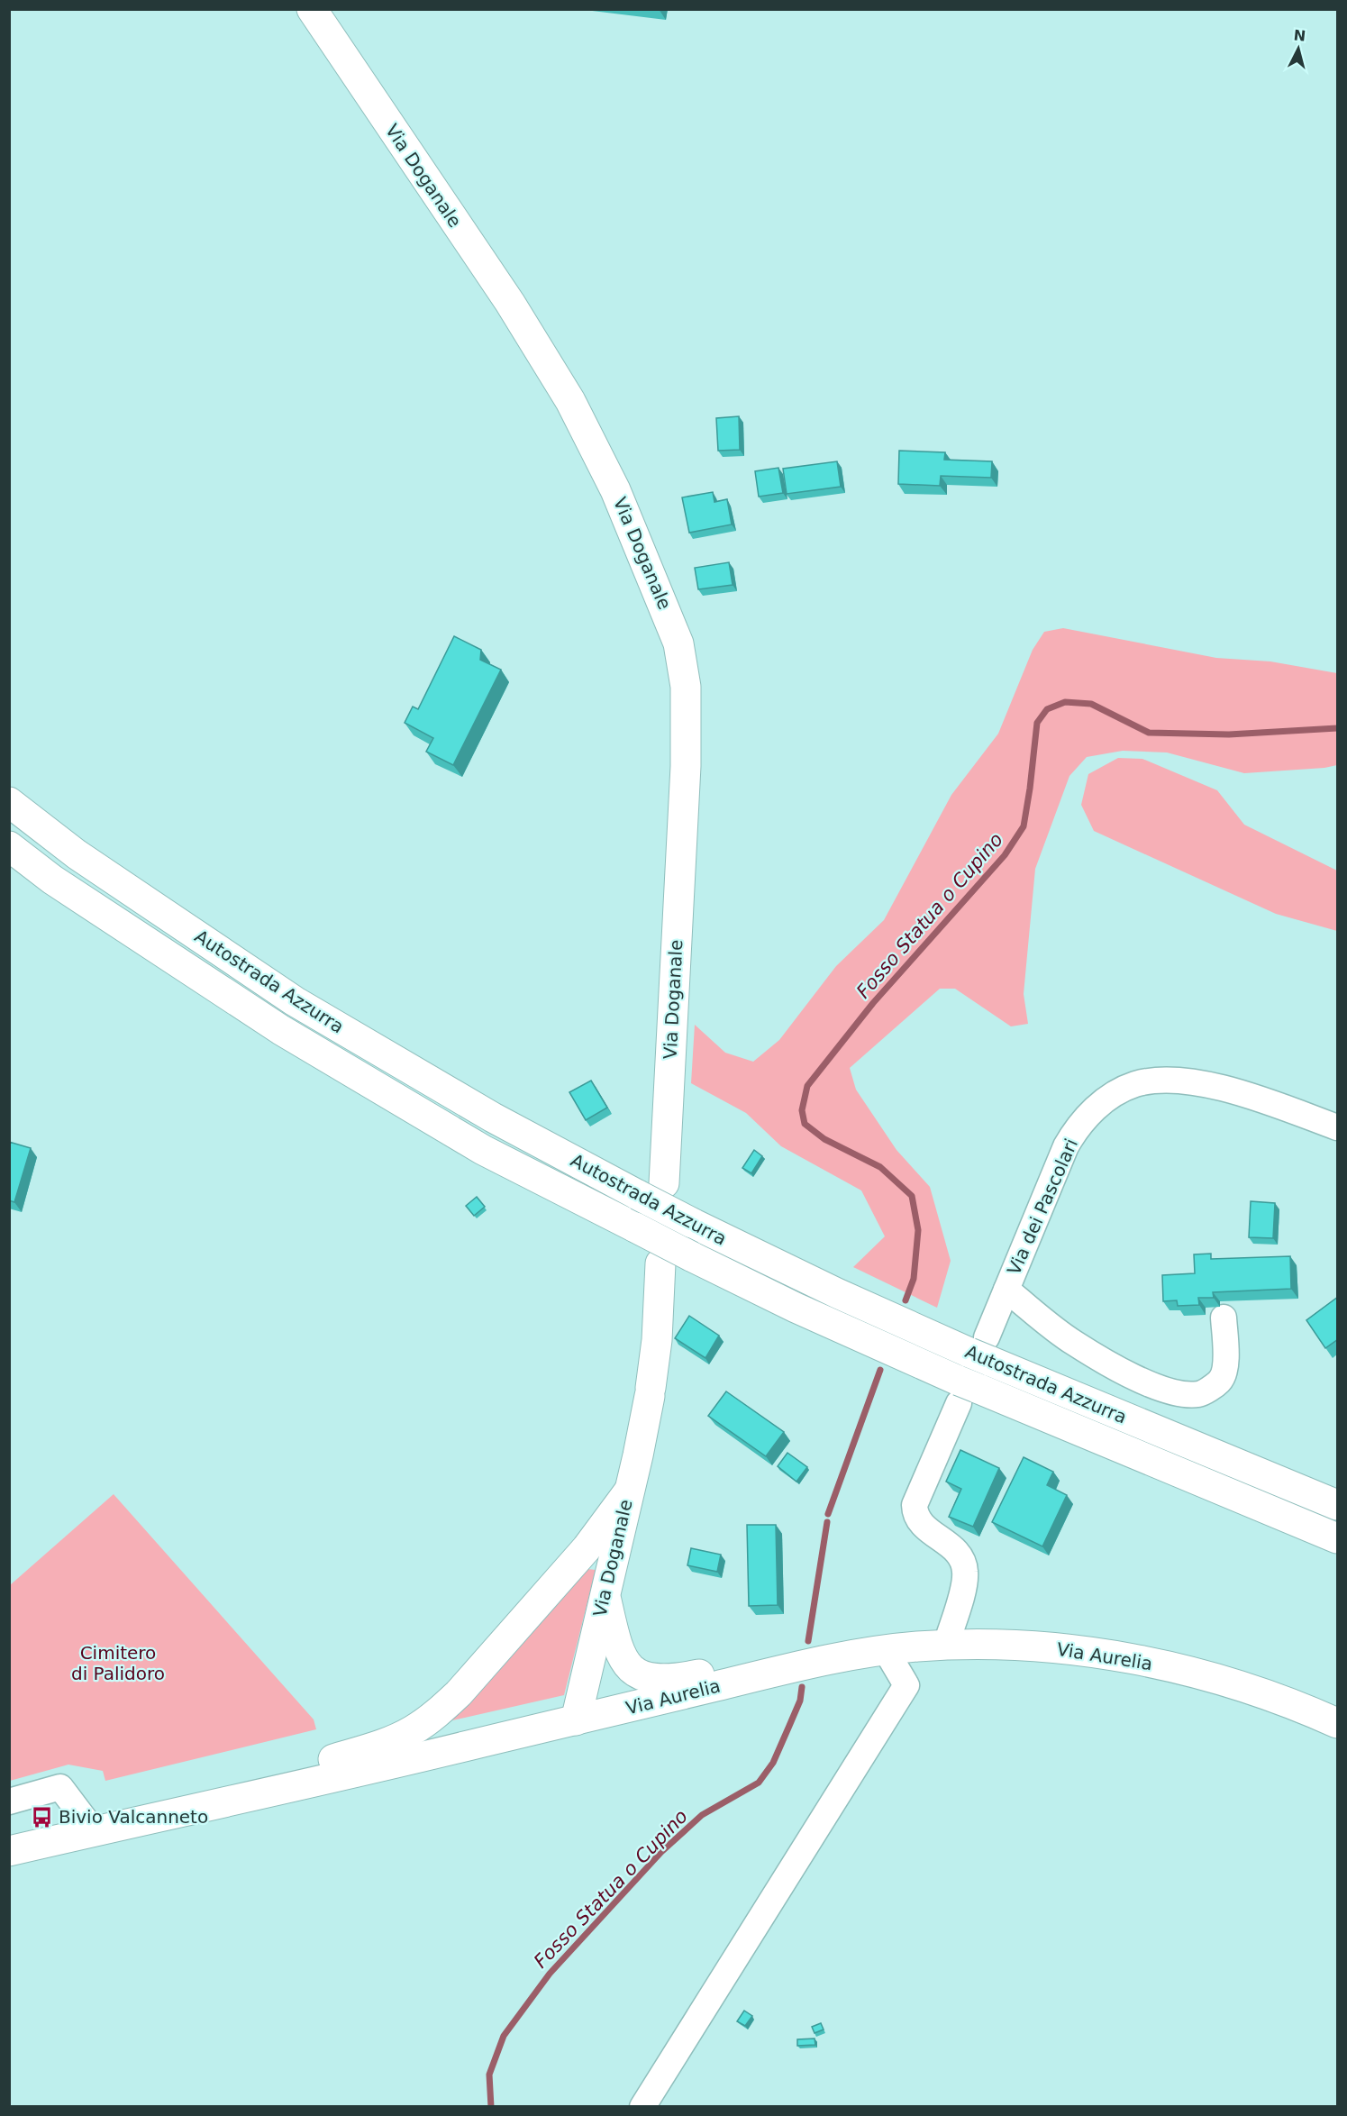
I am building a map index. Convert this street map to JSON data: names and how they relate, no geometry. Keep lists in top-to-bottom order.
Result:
{
  "streets": {
    "main road": ["Via Doganale", "Autostrada Azzurra", "Via Aurelia"],
    "street": ["Via dei Pascolari"]
  },
  "crossings": [
    ["Via Doganale", "Autostrada Azzurra"],
    ["Via Doganale", "Via Aurelia"],
    ["Autostrada Azzurra", "Via dei Pascolari"]
  ],
  "water": ["Fosso Statua o Cupino"],
  "parks": ["Cimitero di Palidoro"],
  "places": {
    "bus stop": ["Bivio Valcanneto"]
  },
  "north": "top"
}
